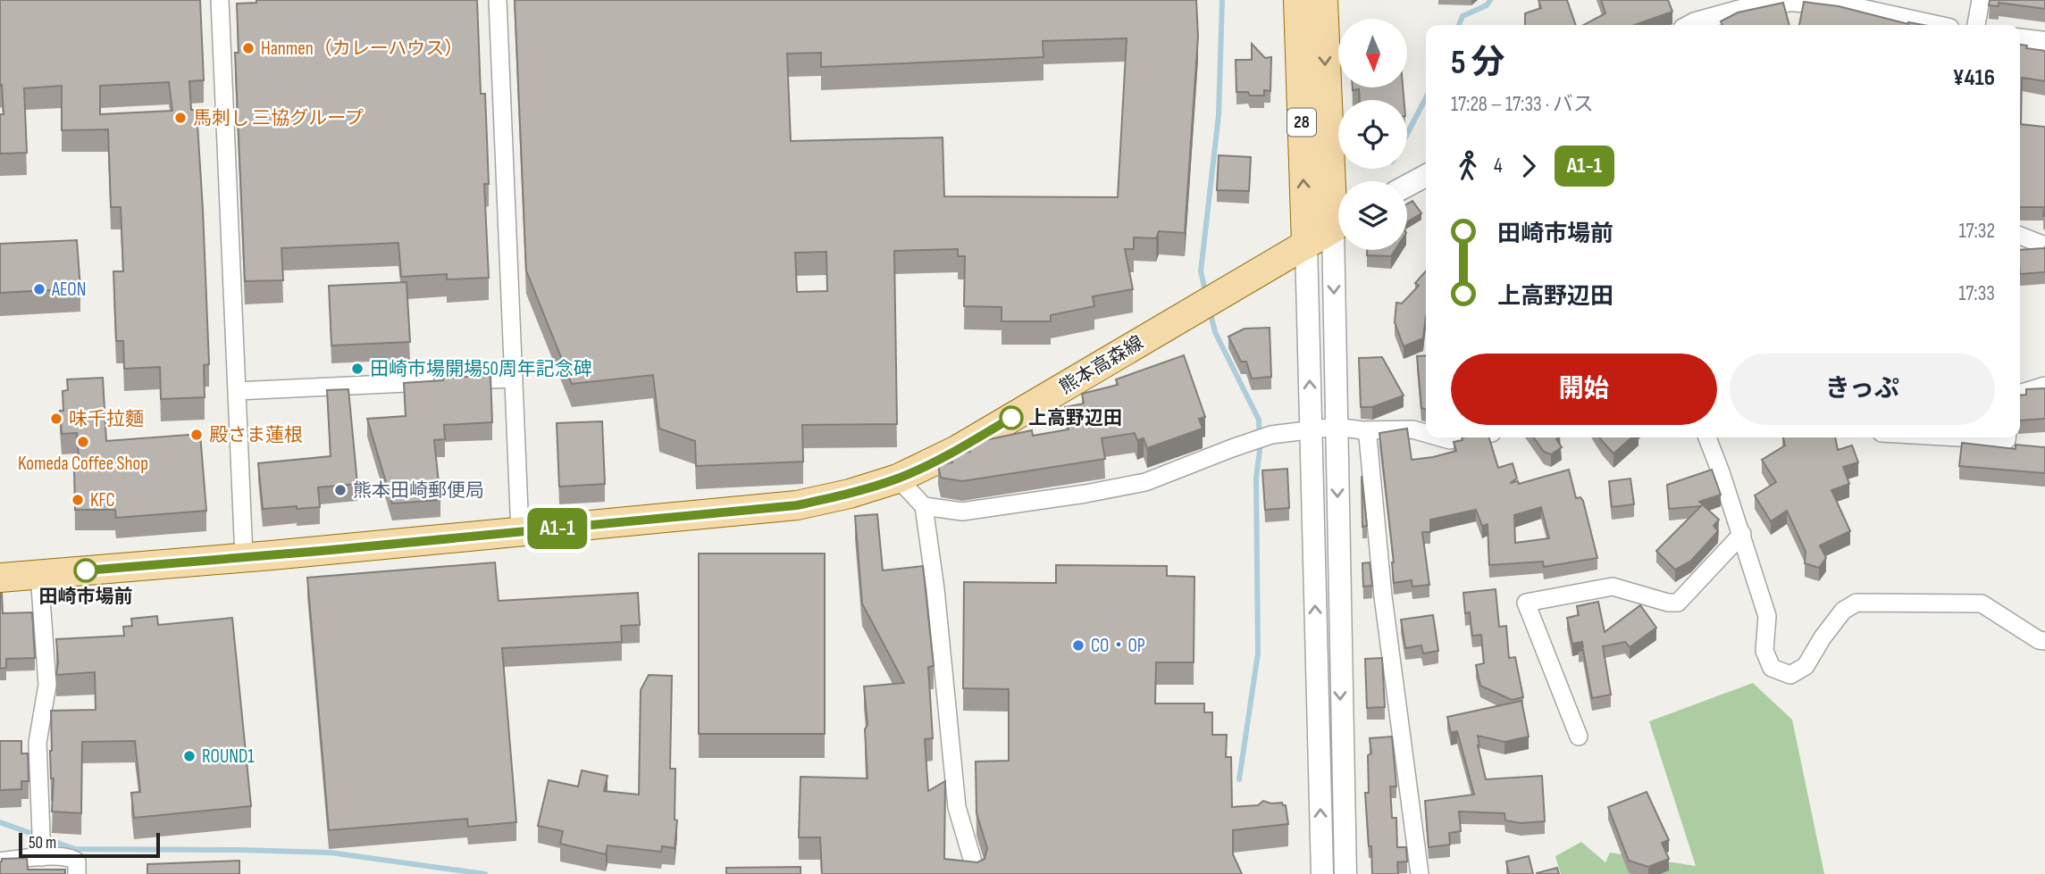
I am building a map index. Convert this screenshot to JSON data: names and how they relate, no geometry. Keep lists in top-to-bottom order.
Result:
{
  "streets": {
    "main road": ["28", "熊本高森線"]
  },
  "crossings": [
    ["28", "熊本高森線"]
  ],
  "places": [
    "Hanmen（カレーハウス）",
    "馬刺し 三協グループ",
    "AEON",
    "田崎市場開場50周年記念碑",
    "上高野辺田",
    "味千拉麵",
    "殿さま蓮根",
    "Komeda Coffee Shop",
    "熊本田崎郵便局",
    "KFC",
    "田崎市場前",
    "CO・OP",
    "ROUND1"
  ],
  "lines": ["bus line A1-1"],
  "scale_bar": "50 m",
  "north": "bottom",
  "page": {
    "on_map": "A1-1",
    "heading": ["5 分", "17:28 – 17:33 · バス", "¥416"],
    "legs": ["4", "A1-1"],
    "list": [
      {
        "name": "田崎市場前",
        "value": "17:32"
      },
      {
        "name": "上高野辺田",
        "value": "17:33"
      }
    ],
    "buttons": ["開始", "きっぷ"],
    "scale": "50 m"
  }
}
